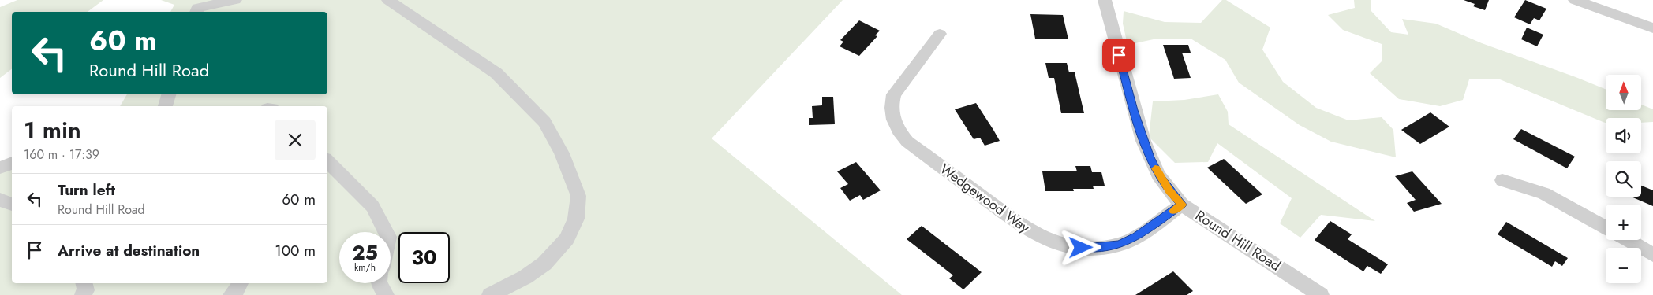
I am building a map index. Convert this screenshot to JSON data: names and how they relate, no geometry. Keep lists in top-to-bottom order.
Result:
{
  "streets": {
    "street": ["Wedgewood Way", "Round Hill Road"]
  },
  "crossings": [
    ["Wedgewood Way", "Round Hill Road"]
  ],
  "north": "top",
  "page": {
    "turn": ["60 m", "Round Hill Road"],
    "map_buttons": ["+", "−"],
    "heading": ["1 min", "160 m · 17:39"],
    "list": [
      {
        "name": "Turn left",
        "note": "Round Hill Road",
        "value": "60 m"
      },
      {
        "name": "Arrive at destination",
        "value": "100 m"
      }
    ],
    "speed": "25 km/h",
    "limit": "30"
  }
}
